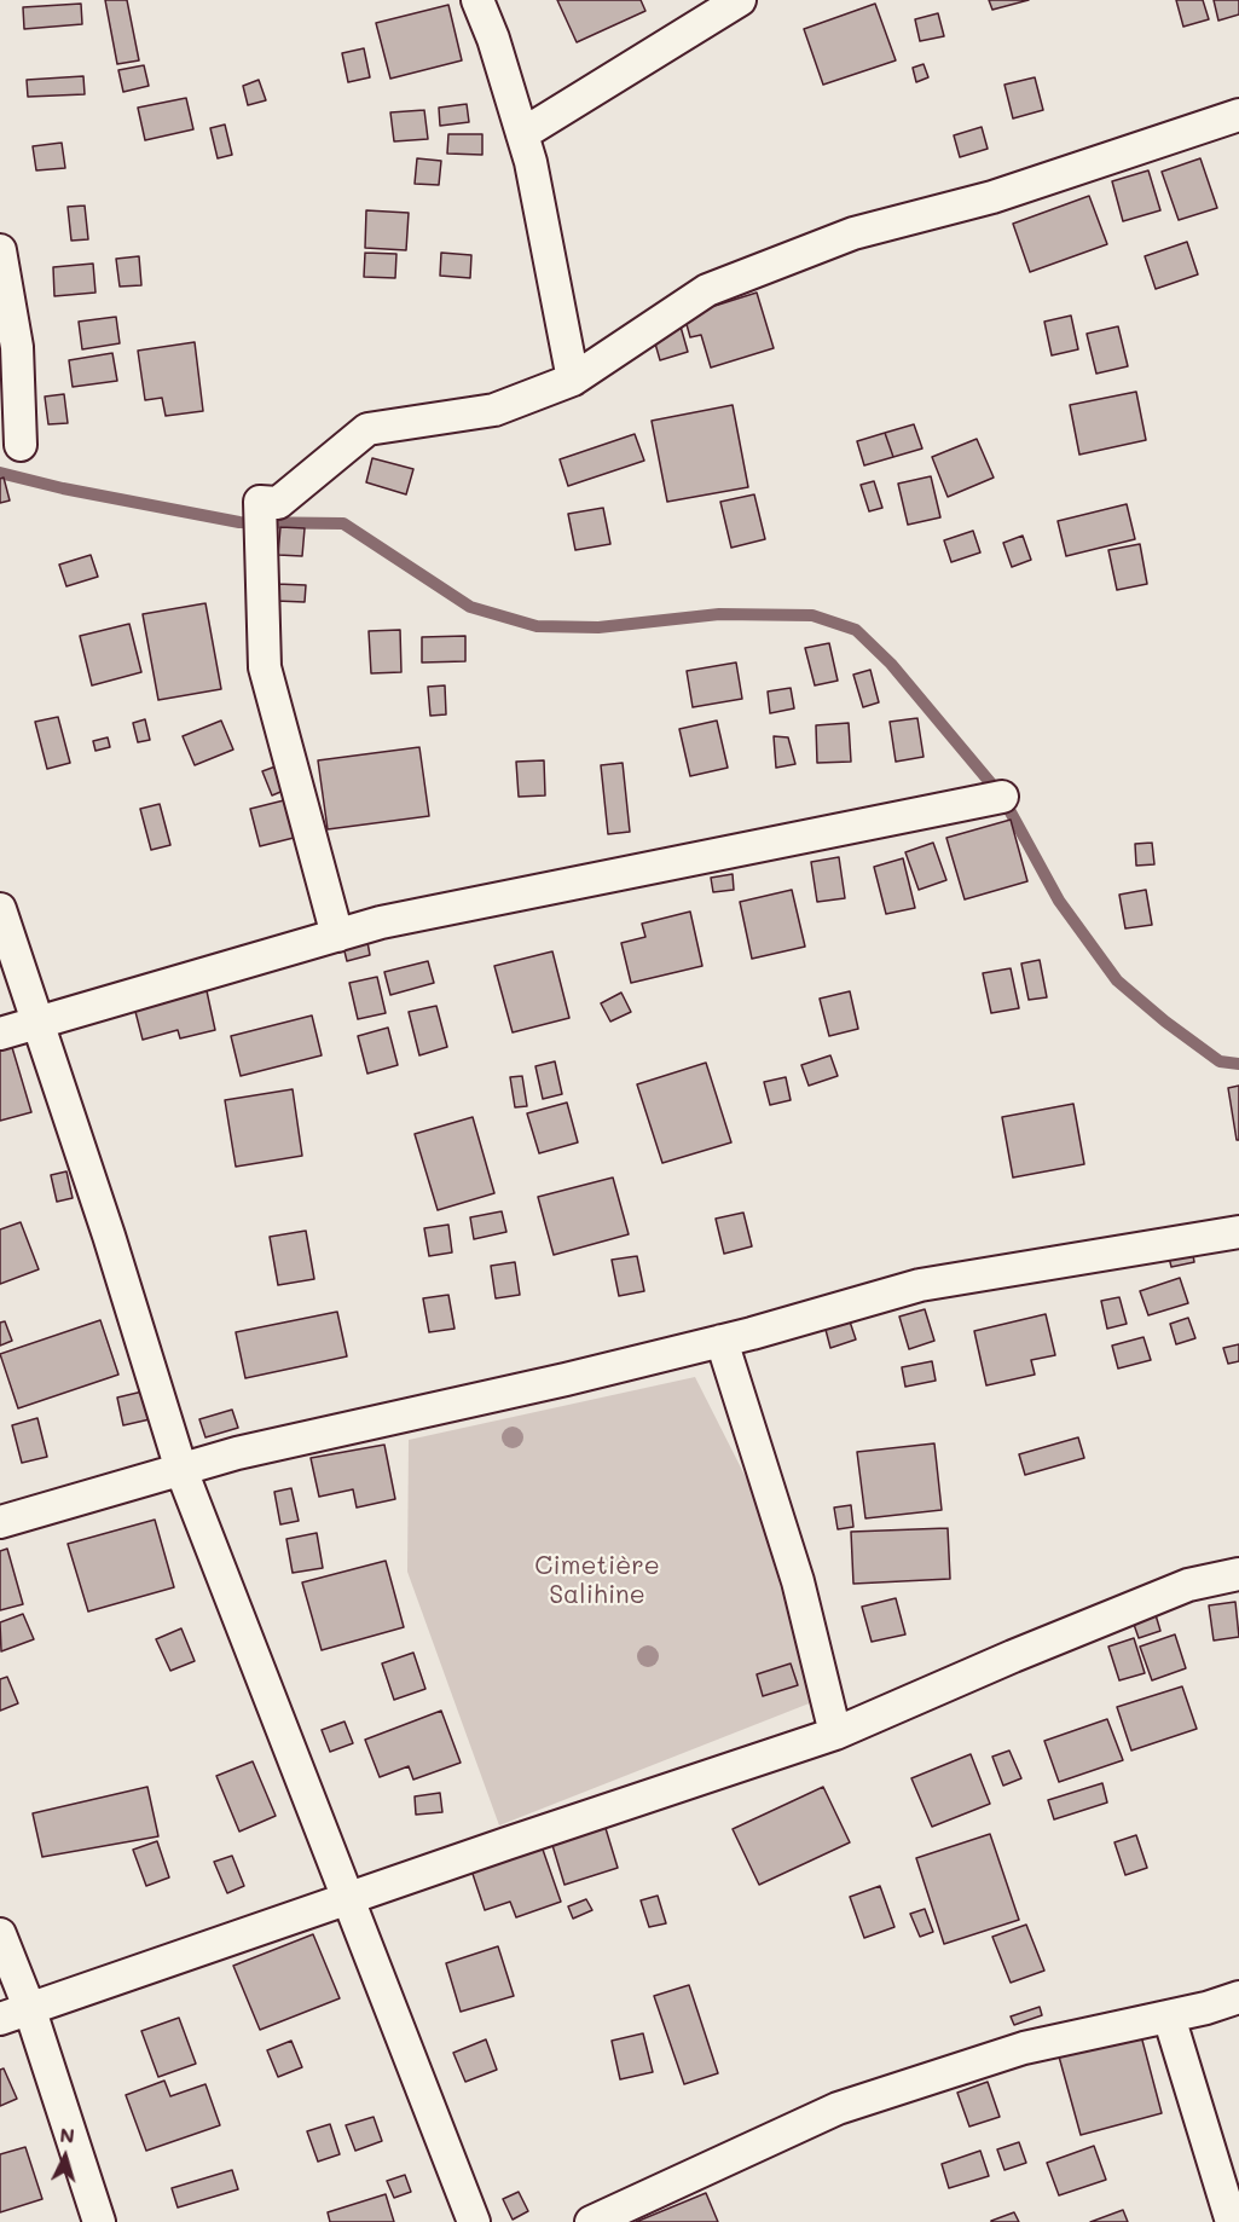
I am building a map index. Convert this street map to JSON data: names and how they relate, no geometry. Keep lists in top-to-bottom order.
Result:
{
  "parks": ["Cimetière Salihine"],
  "north": "top"
}
